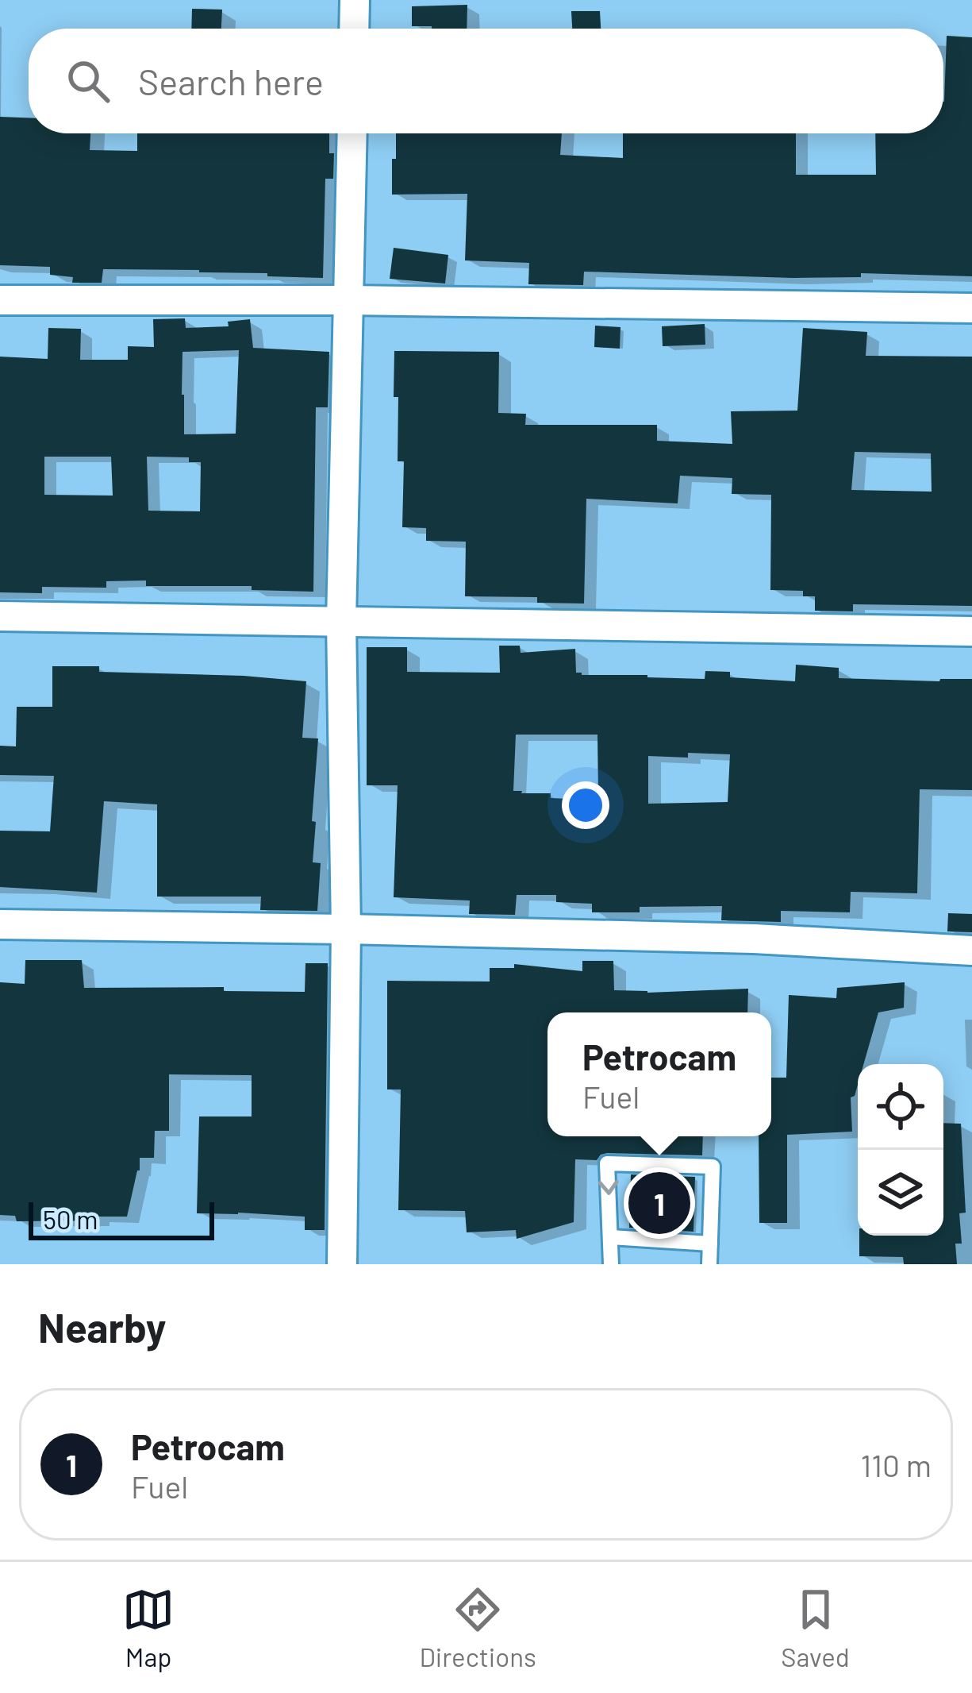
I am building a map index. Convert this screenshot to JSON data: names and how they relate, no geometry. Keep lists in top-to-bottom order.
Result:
{
  "scale_bar": "50 m",
  "page": {
    "search": "Search here",
    "popup": ["Petrocam", "Fuel"],
    "pins": "1",
    "scale": "50 m",
    "heading": "Nearby",
    "list": [
      {
        "mark": "1",
        "name": "Petrocam",
        "note": "Fuel",
        "value": "110 m"
      }
    ],
    "nav": ["Map", "Directions", "Saved"]
  }
}
